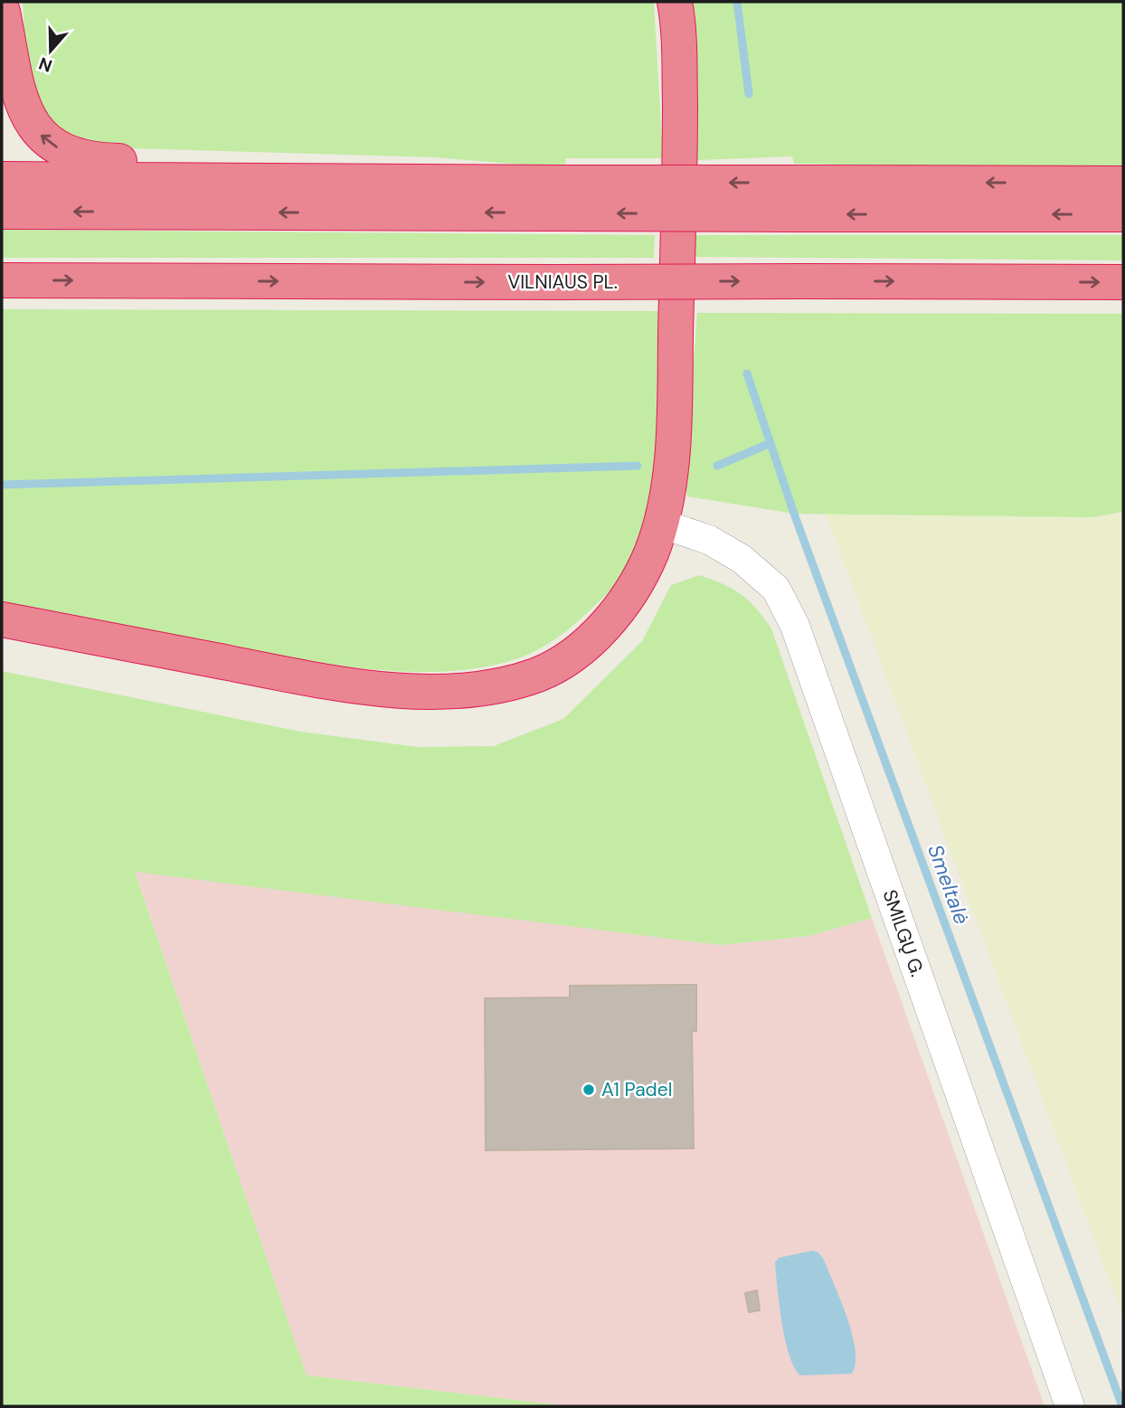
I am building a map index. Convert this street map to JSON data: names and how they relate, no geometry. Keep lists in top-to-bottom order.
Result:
{
  "streets": {
    "highway": ["VILNIAUS PL."],
    "street": ["SMILGŲ G."]
  },
  "water": ["Smeltalė"],
  "places": ["A1 Padel"],
  "north": "bottom"
}
